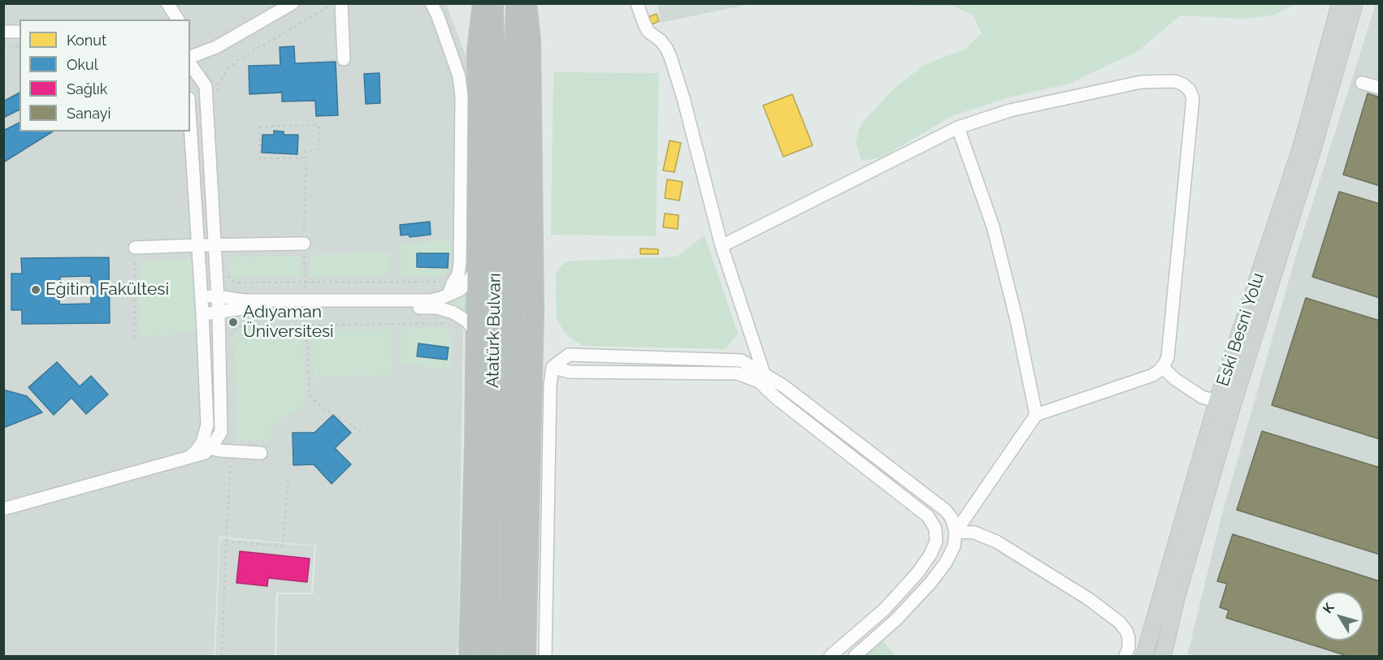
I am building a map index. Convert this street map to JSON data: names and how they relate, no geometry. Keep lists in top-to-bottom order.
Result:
{
  "streets": {
    "highway": ["Atatürk Bulvarı"],
    "main road": ["Eski Besni Yolu"]
  },
  "places": ["Eğitim Fakültesi", "Adıyaman Üniversitesi"],
  "legend": [
    "Konut",
    "Okul",
    "Sağlık",
    "Sanayi"
  ],
  "north": "top left"
}
